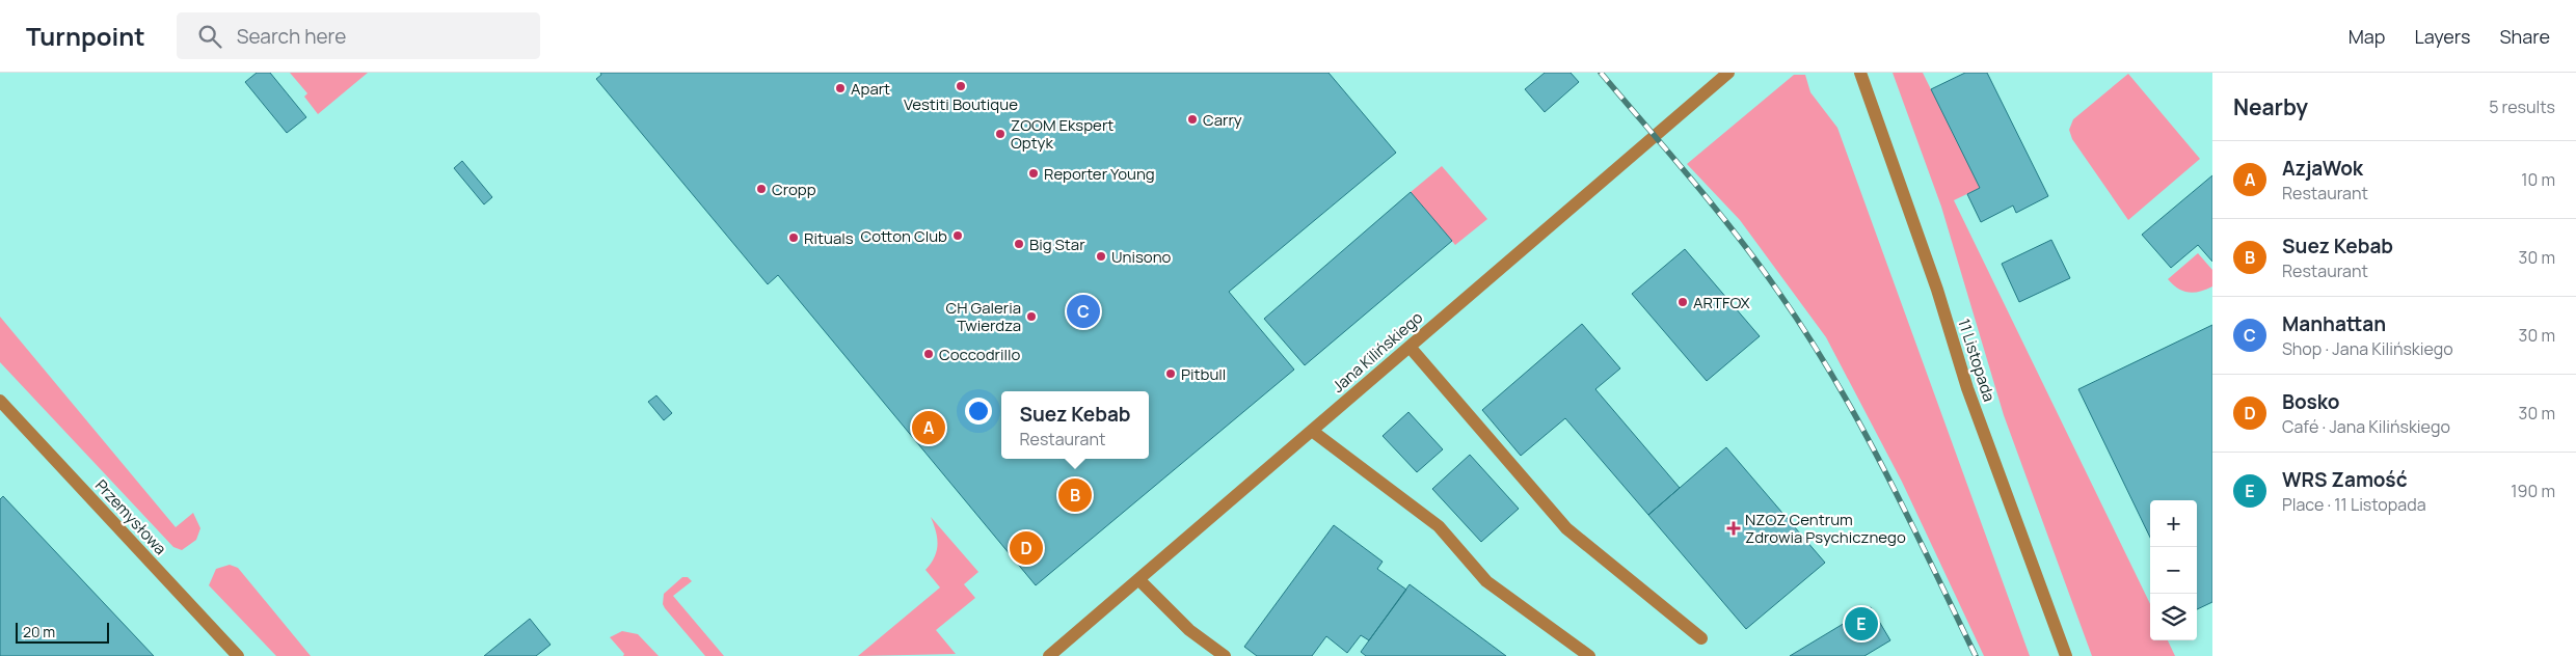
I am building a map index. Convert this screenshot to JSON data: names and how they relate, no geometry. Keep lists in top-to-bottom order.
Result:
{
  "streets": {
    "street": ["Jana Kilińskiego", "11 Listopada", "Przemysłowa"]
  },
  "places": {
    "other": [
      "Vestiti Boutique",
      "Apart",
      "Carry",
      "ZOOM Ekspert Optyk",
      "Reporter Young",
      "Cropp",
      "Cotton Club",
      "Rituals",
      "Big Star",
      "Unisono",
      "ARTFOX",
      "CH Galeria Twierdza",
      "Coccodrillo",
      "Pitbull"
    ],
    "health": ["NZOZ Centrum Zdrowia Psychicznego"]
  },
  "scale_bar": "20 m",
  "page": {
    "header": "Turnpoint",
    "search": "Search here",
    "nav": ["Map", "Layers", "Share"],
    "heading": ["Nearby", "5 results"],
    "list": [
      {
        "mark": "A",
        "name": "AzjaWok",
        "note": "Restaurant",
        "value": "10 m"
      },
      {
        "mark": "B",
        "name": "Suez Kebab",
        "note": "Restaurant",
        "value": "30 m"
      },
      {
        "mark": "C",
        "name": "Manhattan",
        "note": "Shop · Jana Kilińskiego",
        "value": "30 m"
      },
      {
        "mark": "D",
        "name": "Bosko",
        "note": "Café · Jana Kilińskiego",
        "value": "30 m"
      },
      {
        "mark": "E",
        "name": "WRS Zamość",
        "note": "Place · 11 Listopada",
        "value": "190 m"
      }
    ],
    "pins": [
      "C",
      "A",
      "B",
      "D",
      "E"
    ],
    "popup": ["Suez Kebab", "Restaurant"],
    "map_buttons": ["+", "−"],
    "scale": "20 m"
  }
}
